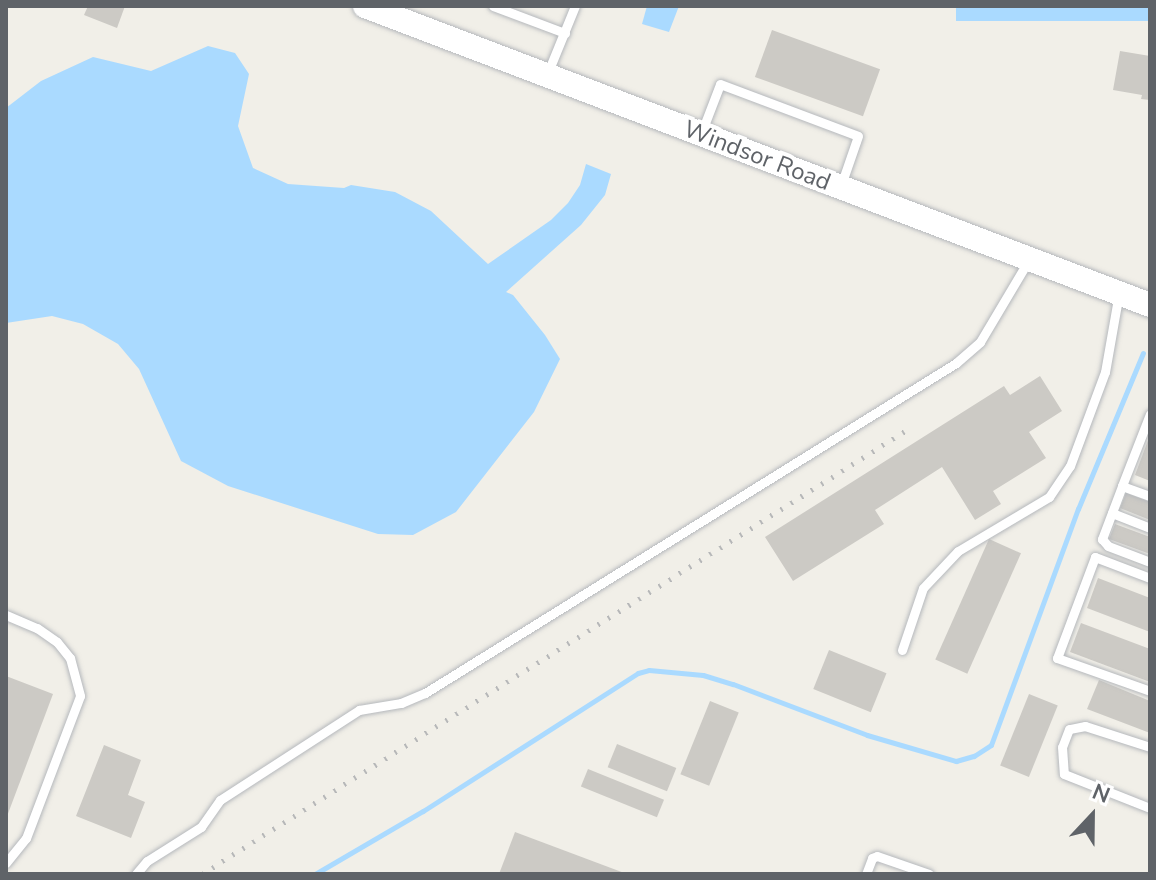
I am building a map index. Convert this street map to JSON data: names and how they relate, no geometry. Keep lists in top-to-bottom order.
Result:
{
  "streets": {
    "street": ["Windsor Road"]
  },
  "north": "top"
}
